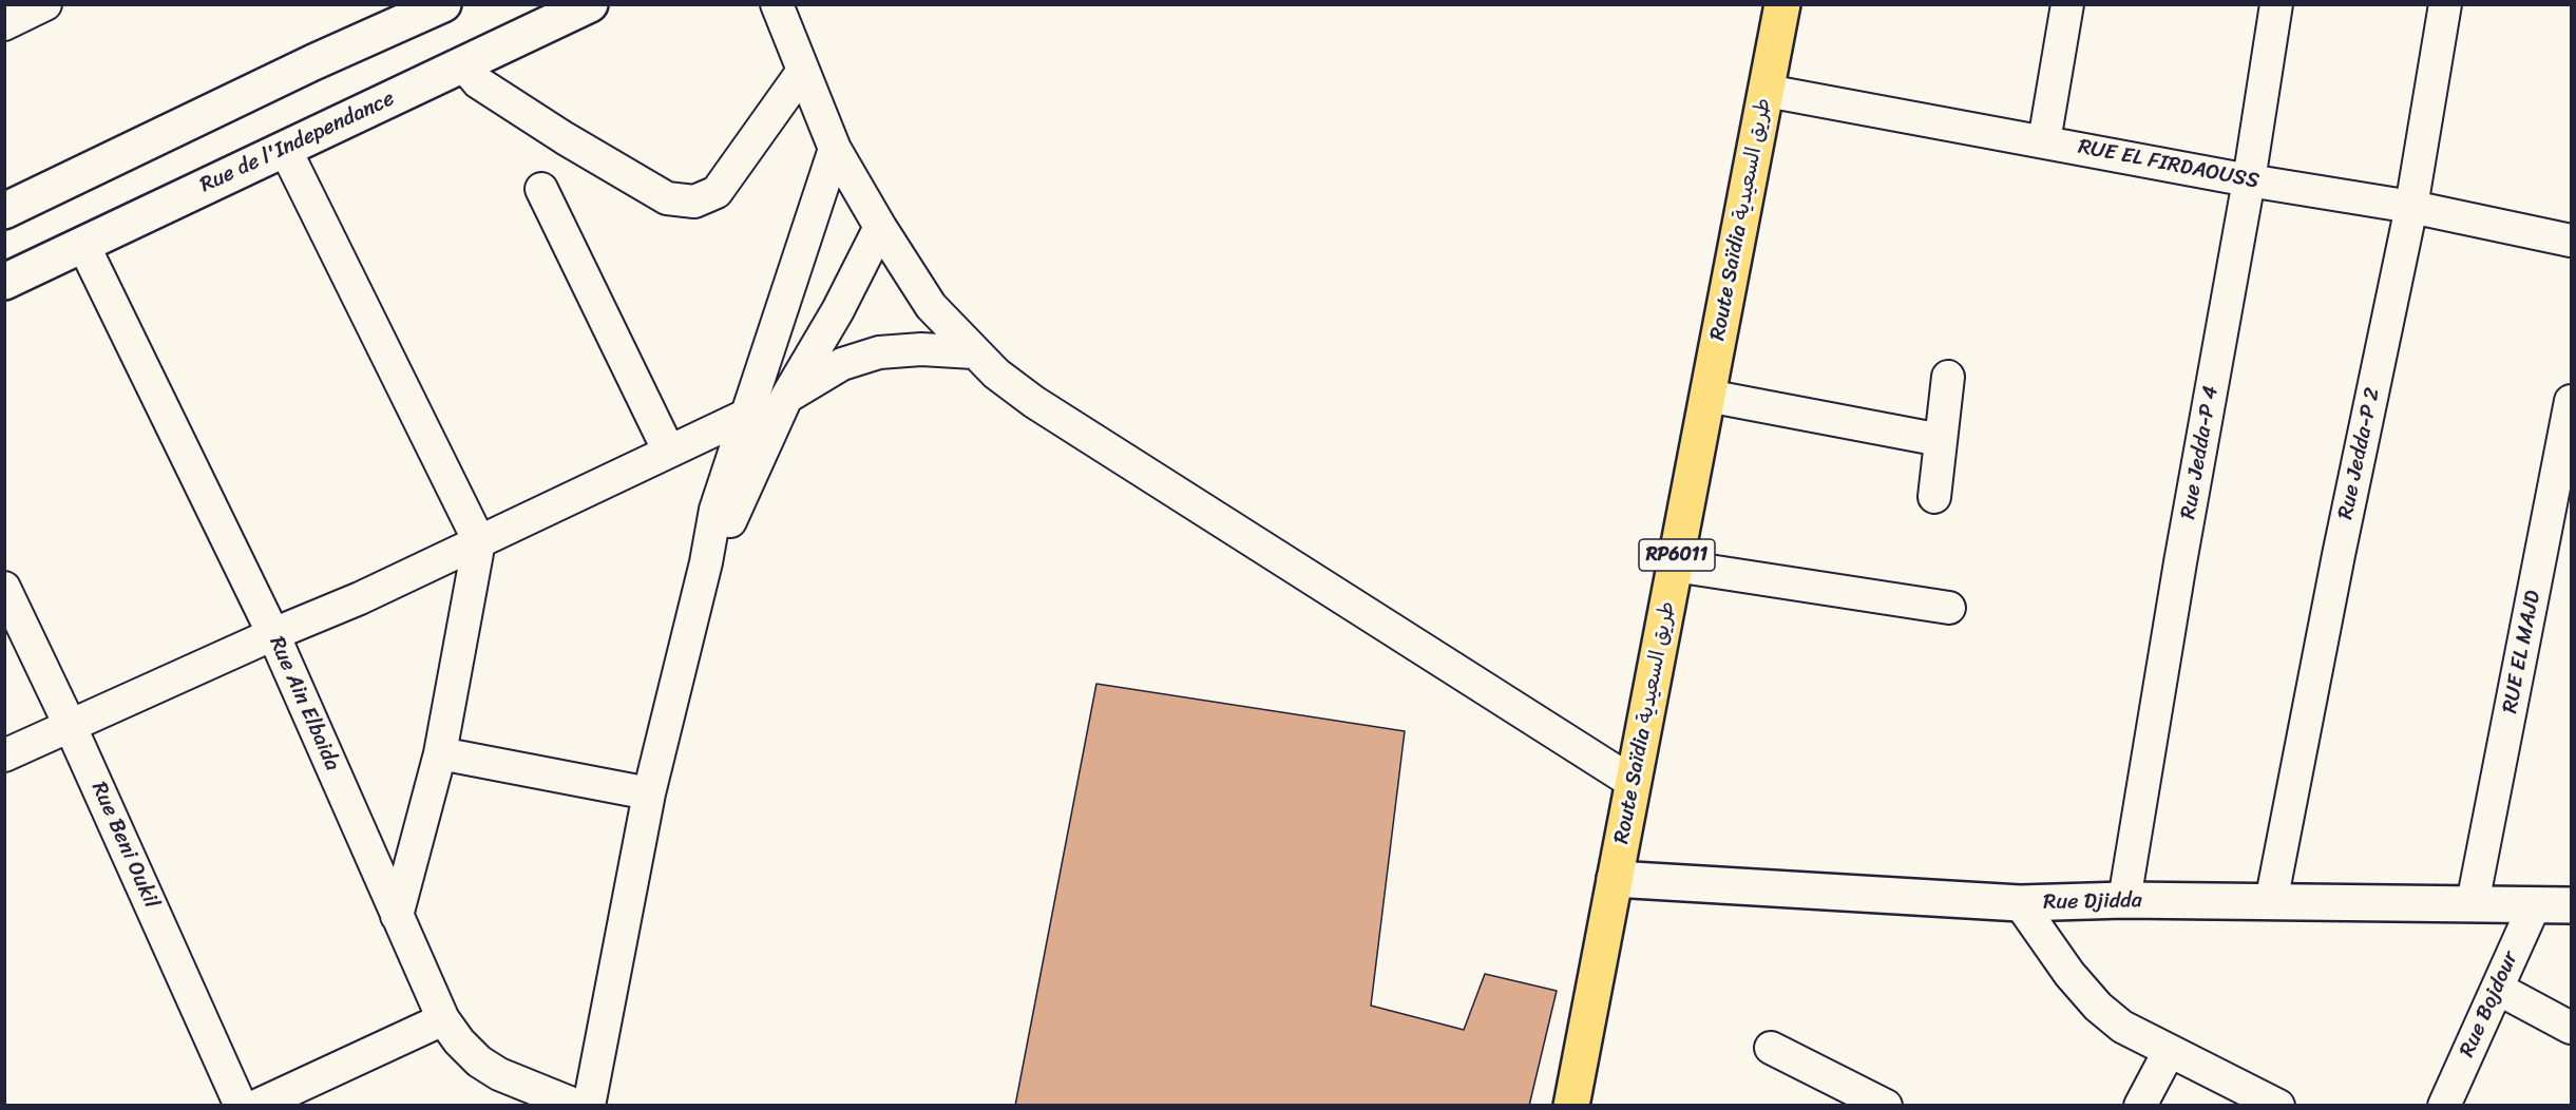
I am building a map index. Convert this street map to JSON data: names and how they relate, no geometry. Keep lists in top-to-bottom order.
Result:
{
  "streets": {
    "highway": ["Route Saïdia طريق السعيدية", "RP6011"],
    "main road": ["Rue de l'Independance", "Rue Djidda"],
    "street": [
      "RUE EL FIRDAOUSS",
      "Rue Jedda-P 4",
      "Rue Jedda-P 2",
      "RUE EL MAJD",
      "Rue Ain Elbaida",
      "Rue Beni Oukil",
      "Rue Bojdour"
    ]
  },
  "crossings": [
    ["Rue de l'Independance", "Rue Ain Elbaida"],
    ["RUE EL FIRDAOUSS", "Route Saïdia طريق السعيدية"],
    ["RUE EL FIRDAOUSS", "Rue Jedda-P 4"],
    ["RUE EL FIRDAOUSS", "Rue Jedda-P 2"],
    ["Route Saïdia طريق السعيدية", "Rue Djidda"],
    ["Rue Jedda-P 4", "Rue Djidda"],
    ["Rue Jedda-P 2", "Rue Djidda"],
    ["RUE EL MAJD", "Rue Djidda"],
    ["Rue Djidda", "Rue Bojdour"]
  ]
}
